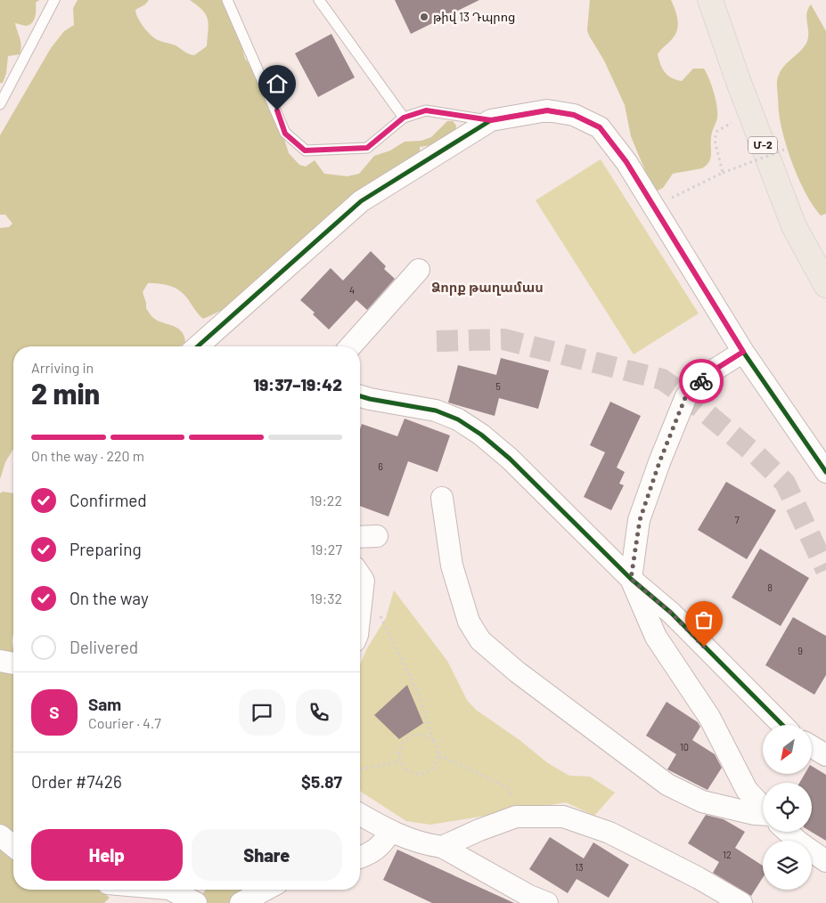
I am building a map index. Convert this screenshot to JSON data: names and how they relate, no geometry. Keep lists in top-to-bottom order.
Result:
{
  "streets": {
    "highway": ["Մ-2"]
  },
  "districts": ["Ձորք թաղամաս"],
  "places": ["թիվ 13 Դպրոց"],
  "house_numbers": [
    "4",
    "5",
    "6",
    "7",
    "8",
    "9",
    "10",
    "12",
    "13"
  ],
  "north": "bottom left",
  "page": {
    "heading": ["2 min", "Arriving in", "19:37–19:42"],
    "panel": [
      "Sam",
      "Courier · 4.7",
      "Order #7426",
      "$5.87"
    ],
    "bar": "On the way · 220 m",
    "list": [
      ["Confirmed", "19:22"],
      ["Preparing", "19:27"],
      ["On the way", "19:32"],
      "Delivered"
    ],
    "round": "S",
    "buttons": ["Help", "Share"]
  }
}
